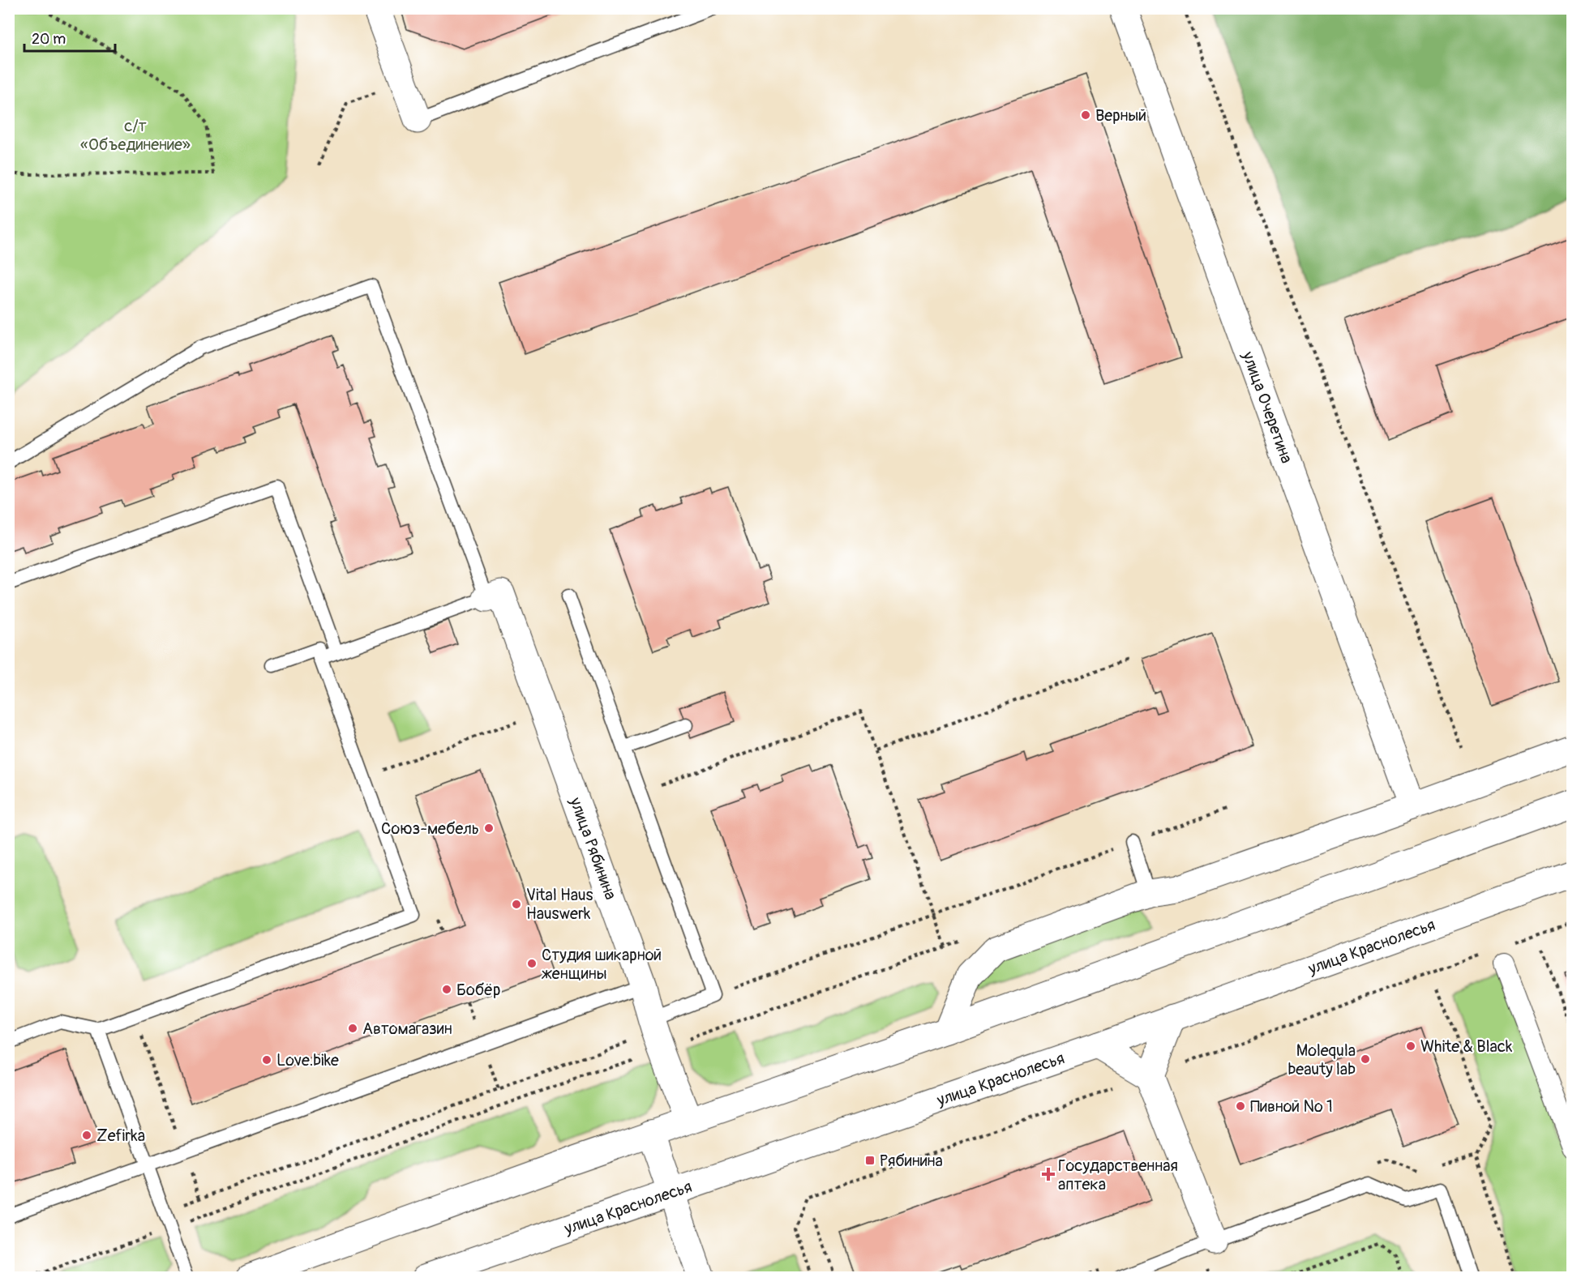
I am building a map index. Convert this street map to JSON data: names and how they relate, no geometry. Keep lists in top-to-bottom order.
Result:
{
  "streets": {
    "street": ["улица Очеретина", "улица Рябинина", "улица Краснолесья"]
  },
  "parks": ["с/т «Объединение»"],
  "places": {
    "other": [
      "Верный",
      "Союз-мебель",
      "Vital Haus Hauswerk",
      "Студия шикарной женщины",
      "Бобёр",
      "Автомагазин",
      "White & Black",
      "Molequla beauty lab",
      "Love.bike",
      "Пивной № 1",
      "Zefirka"
    ],
    "transit": ["Рябинина"],
    "health": ["Государственная аптека"]
  },
  "scale_bar": "20 m"
}
